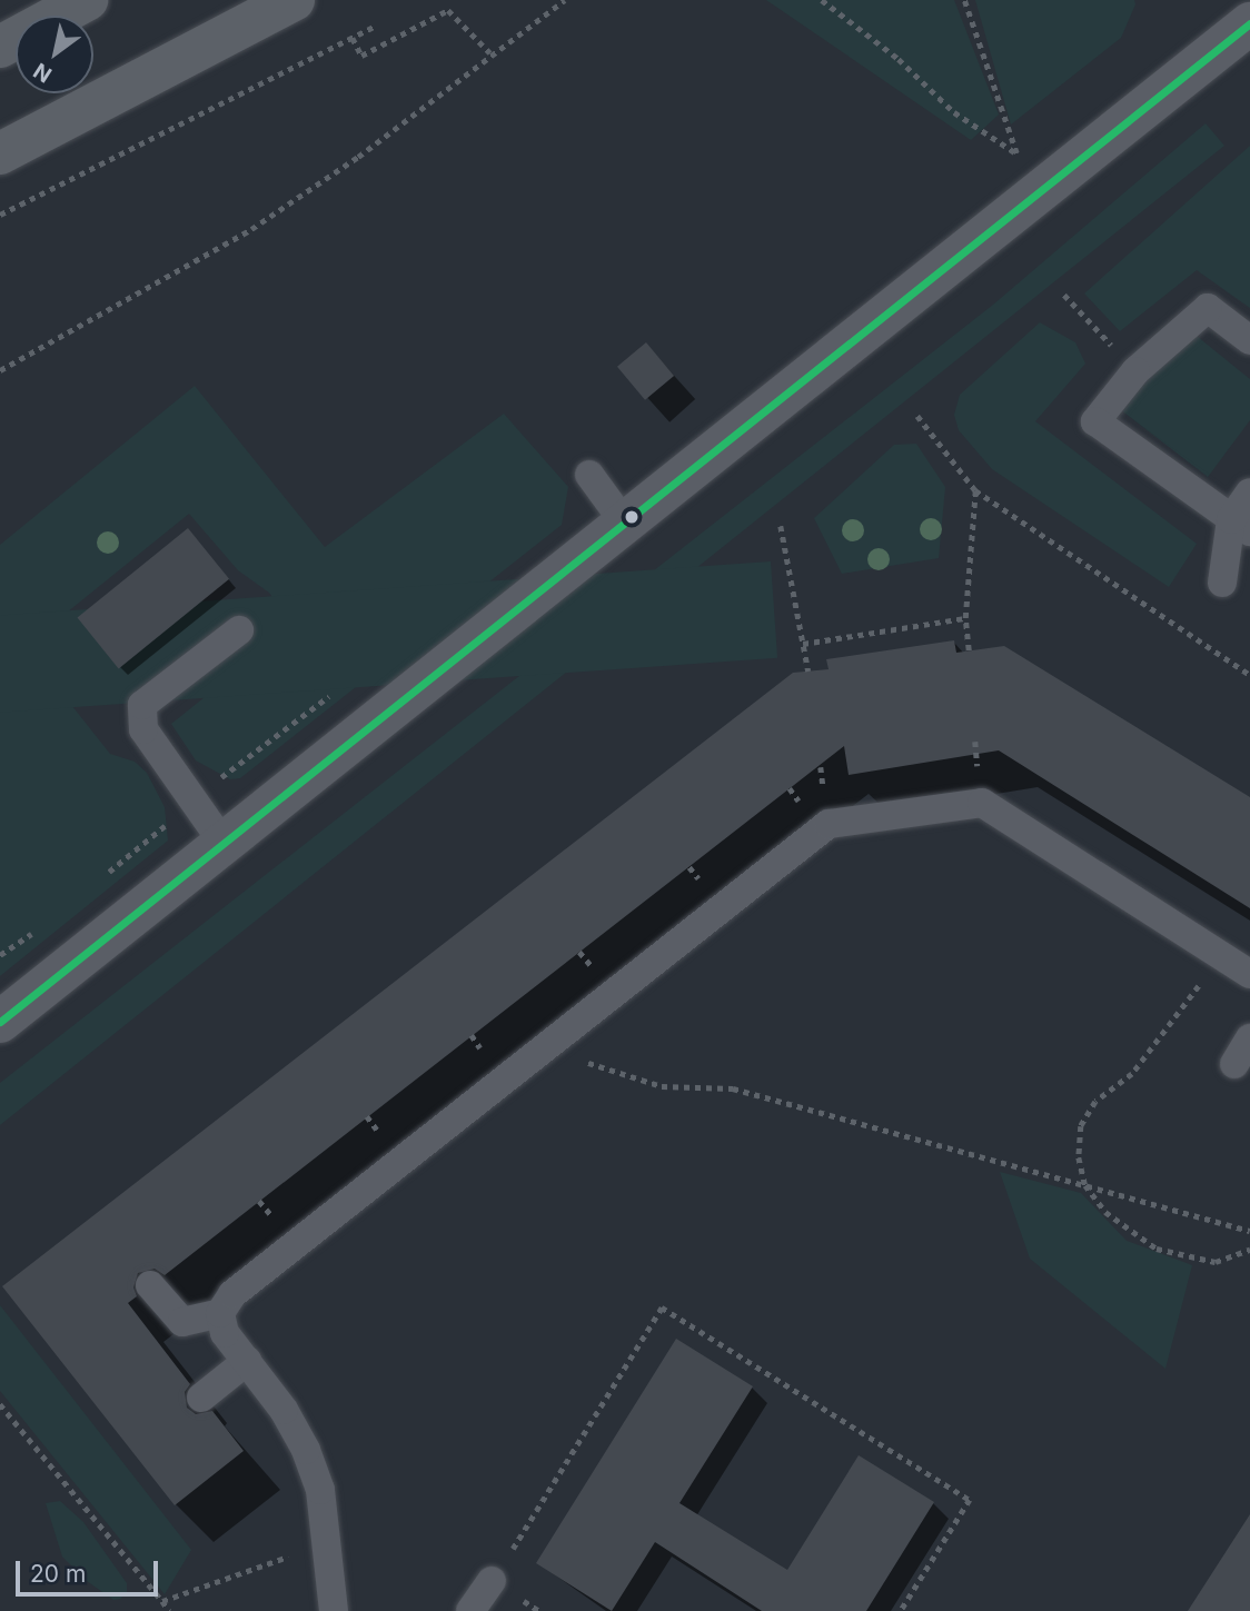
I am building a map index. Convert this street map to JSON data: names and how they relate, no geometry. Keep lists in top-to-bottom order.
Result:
{
  "scale_bar": "20 m",
  "north": "bottom left"
}
